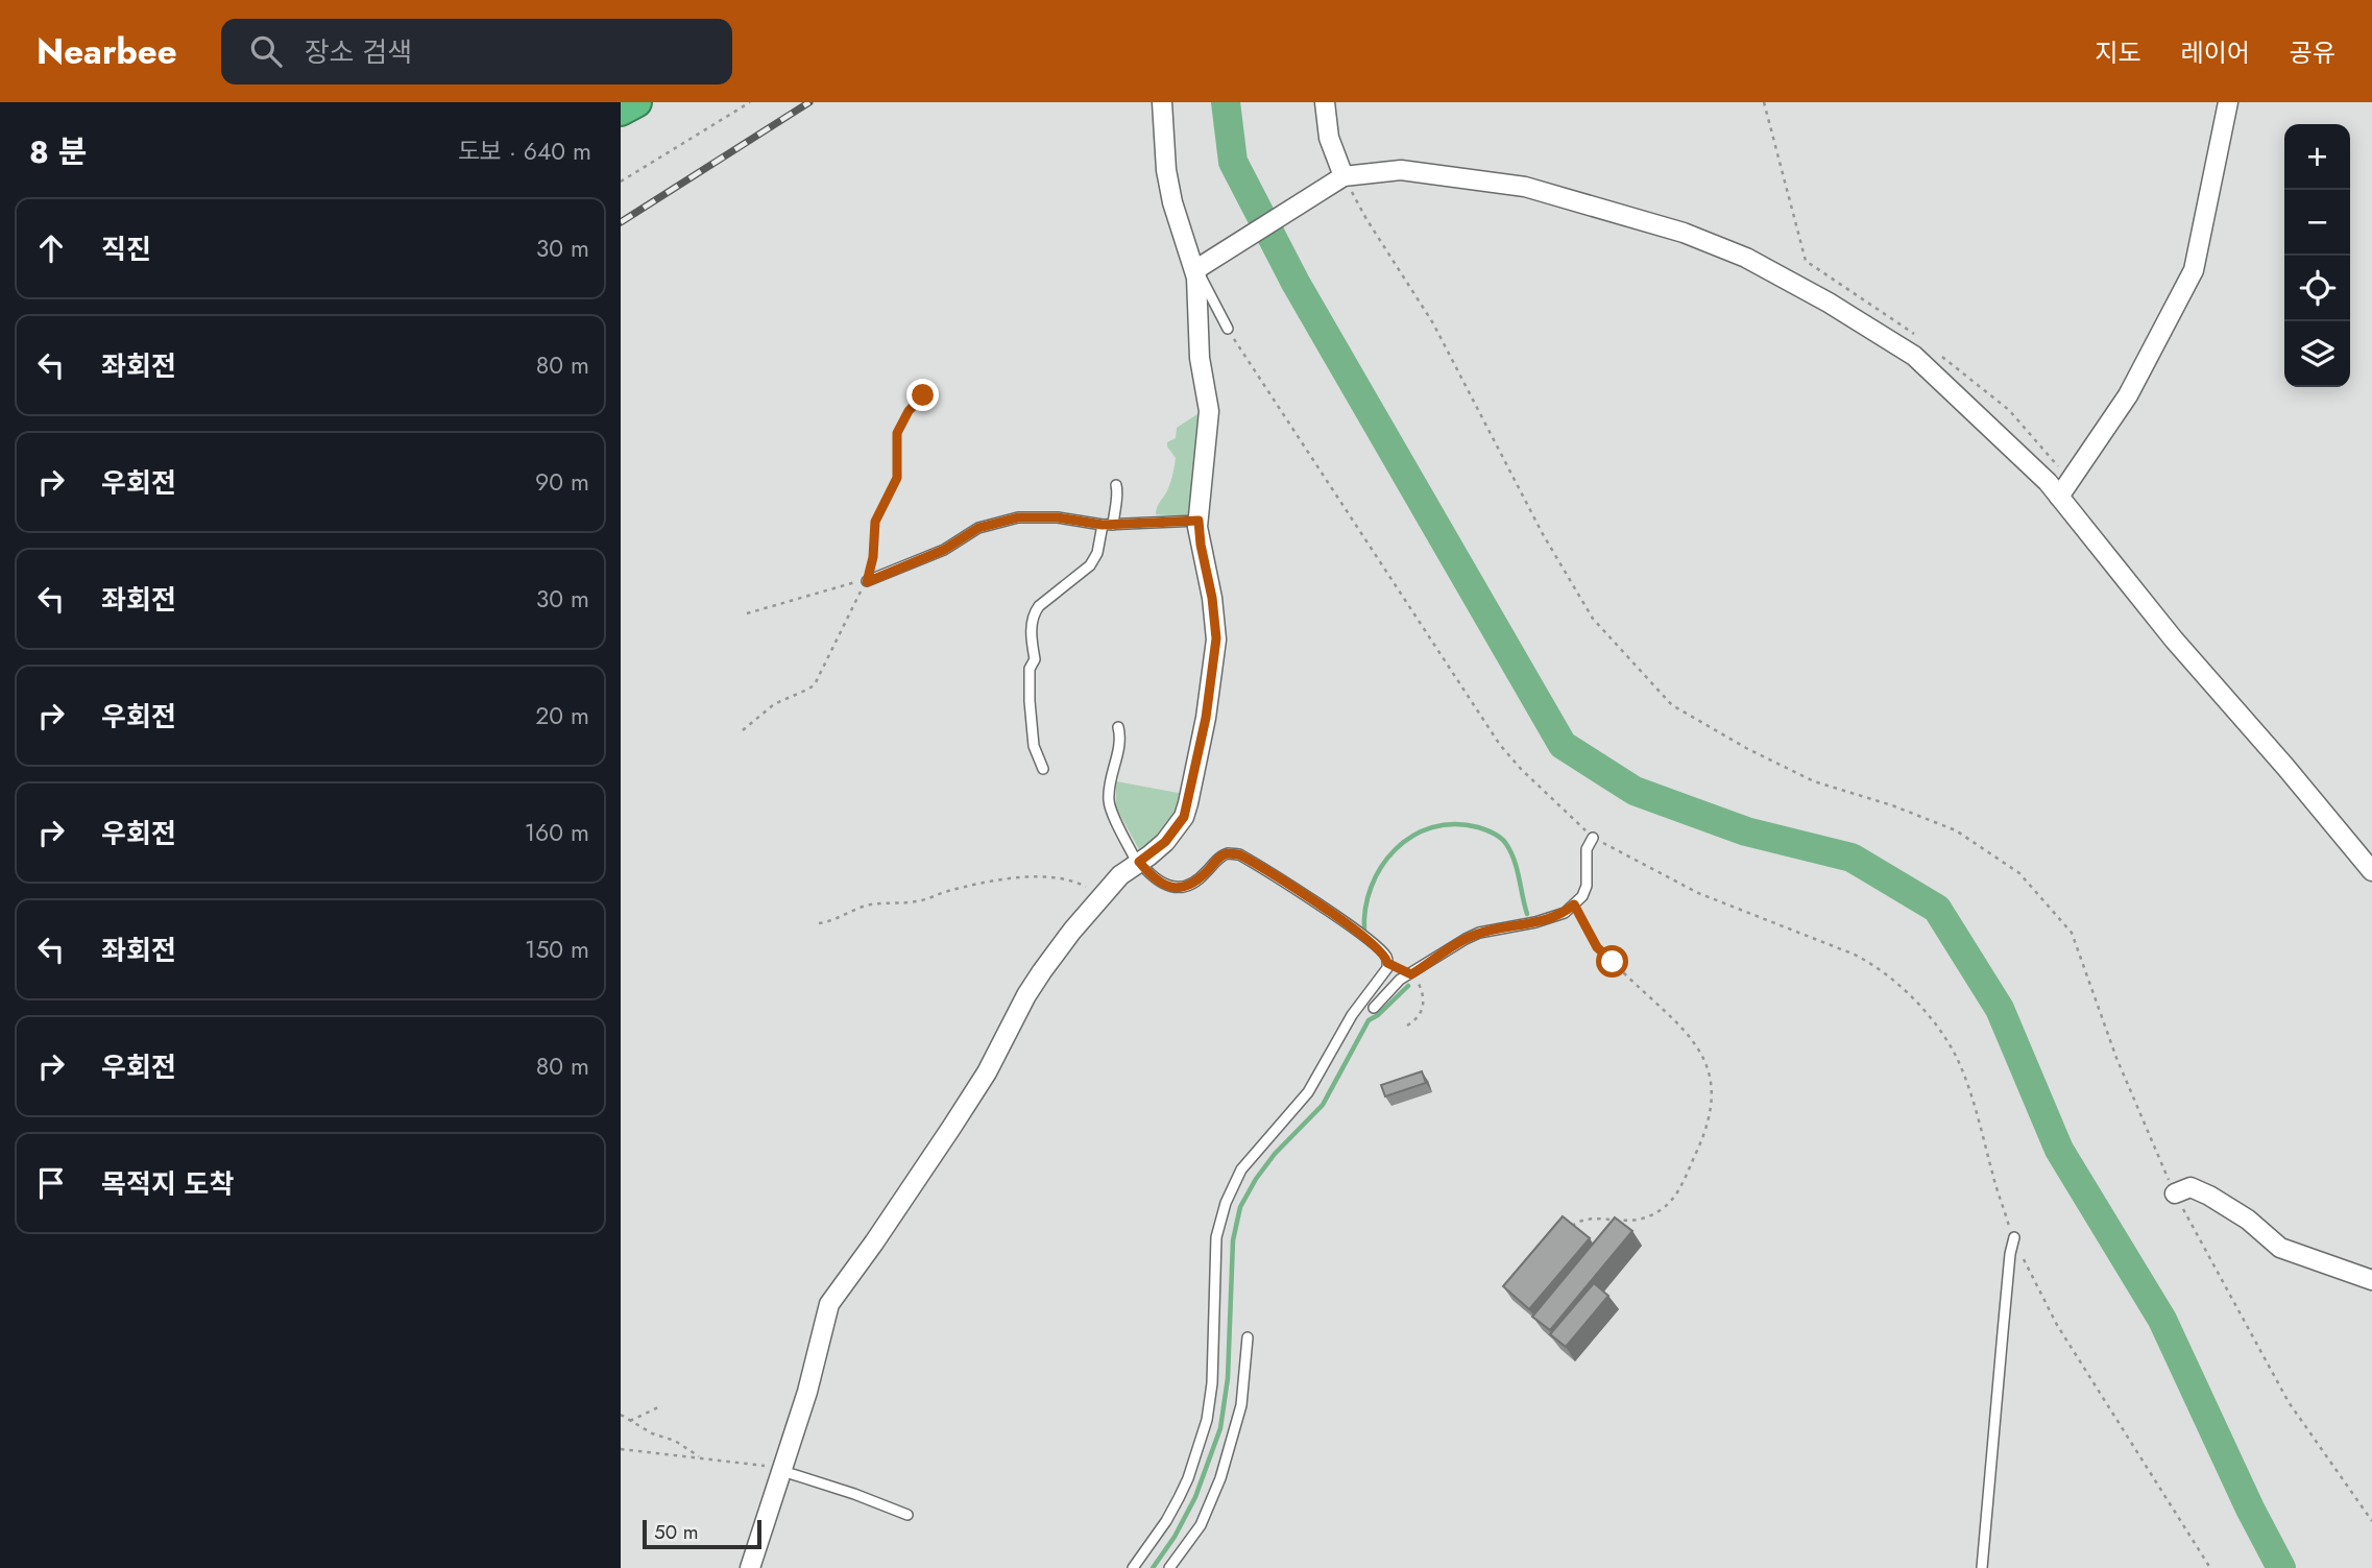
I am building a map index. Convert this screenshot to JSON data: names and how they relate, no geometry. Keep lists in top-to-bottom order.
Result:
{
  "scale_bar": "50 m",
  "page": {
    "header": "Nearbee",
    "search": "장소 검색",
    "nav": ["지도", "레이어", "공유"],
    "heading": ["8 분", "도보 · 640 m"],
    "map_buttons": ["+", "−"],
    "list": [
      ["직진", "30 m"],
      ["좌회전", "80 m"],
      ["우회전", "90 m"],
      ["좌회전", "30 m"],
      ["우회전", "20 m"],
      ["우회전", "160 m"],
      ["좌회전", "150 m"],
      ["우회전", "80 m"],
      "목적지 도착"
    ],
    "scale": "50 m"
  }
}
